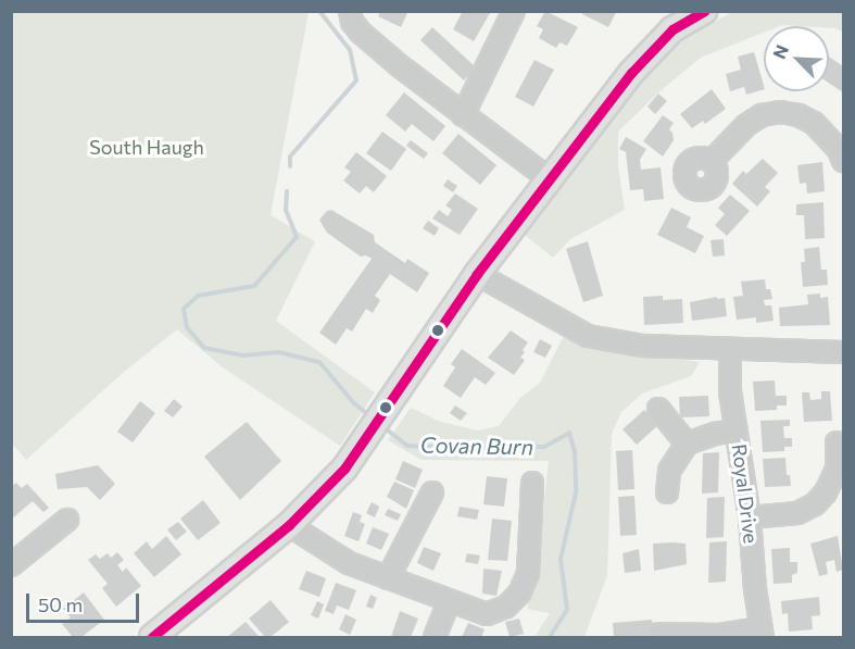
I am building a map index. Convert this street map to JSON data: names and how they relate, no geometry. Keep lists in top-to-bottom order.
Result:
{
  "streets": {
    "street": ["Royal Drive"]
  },
  "water": ["Covan Burn"],
  "parks": ["South Haugh"],
  "scale_bar": "50 m",
  "north": "top left"
}
